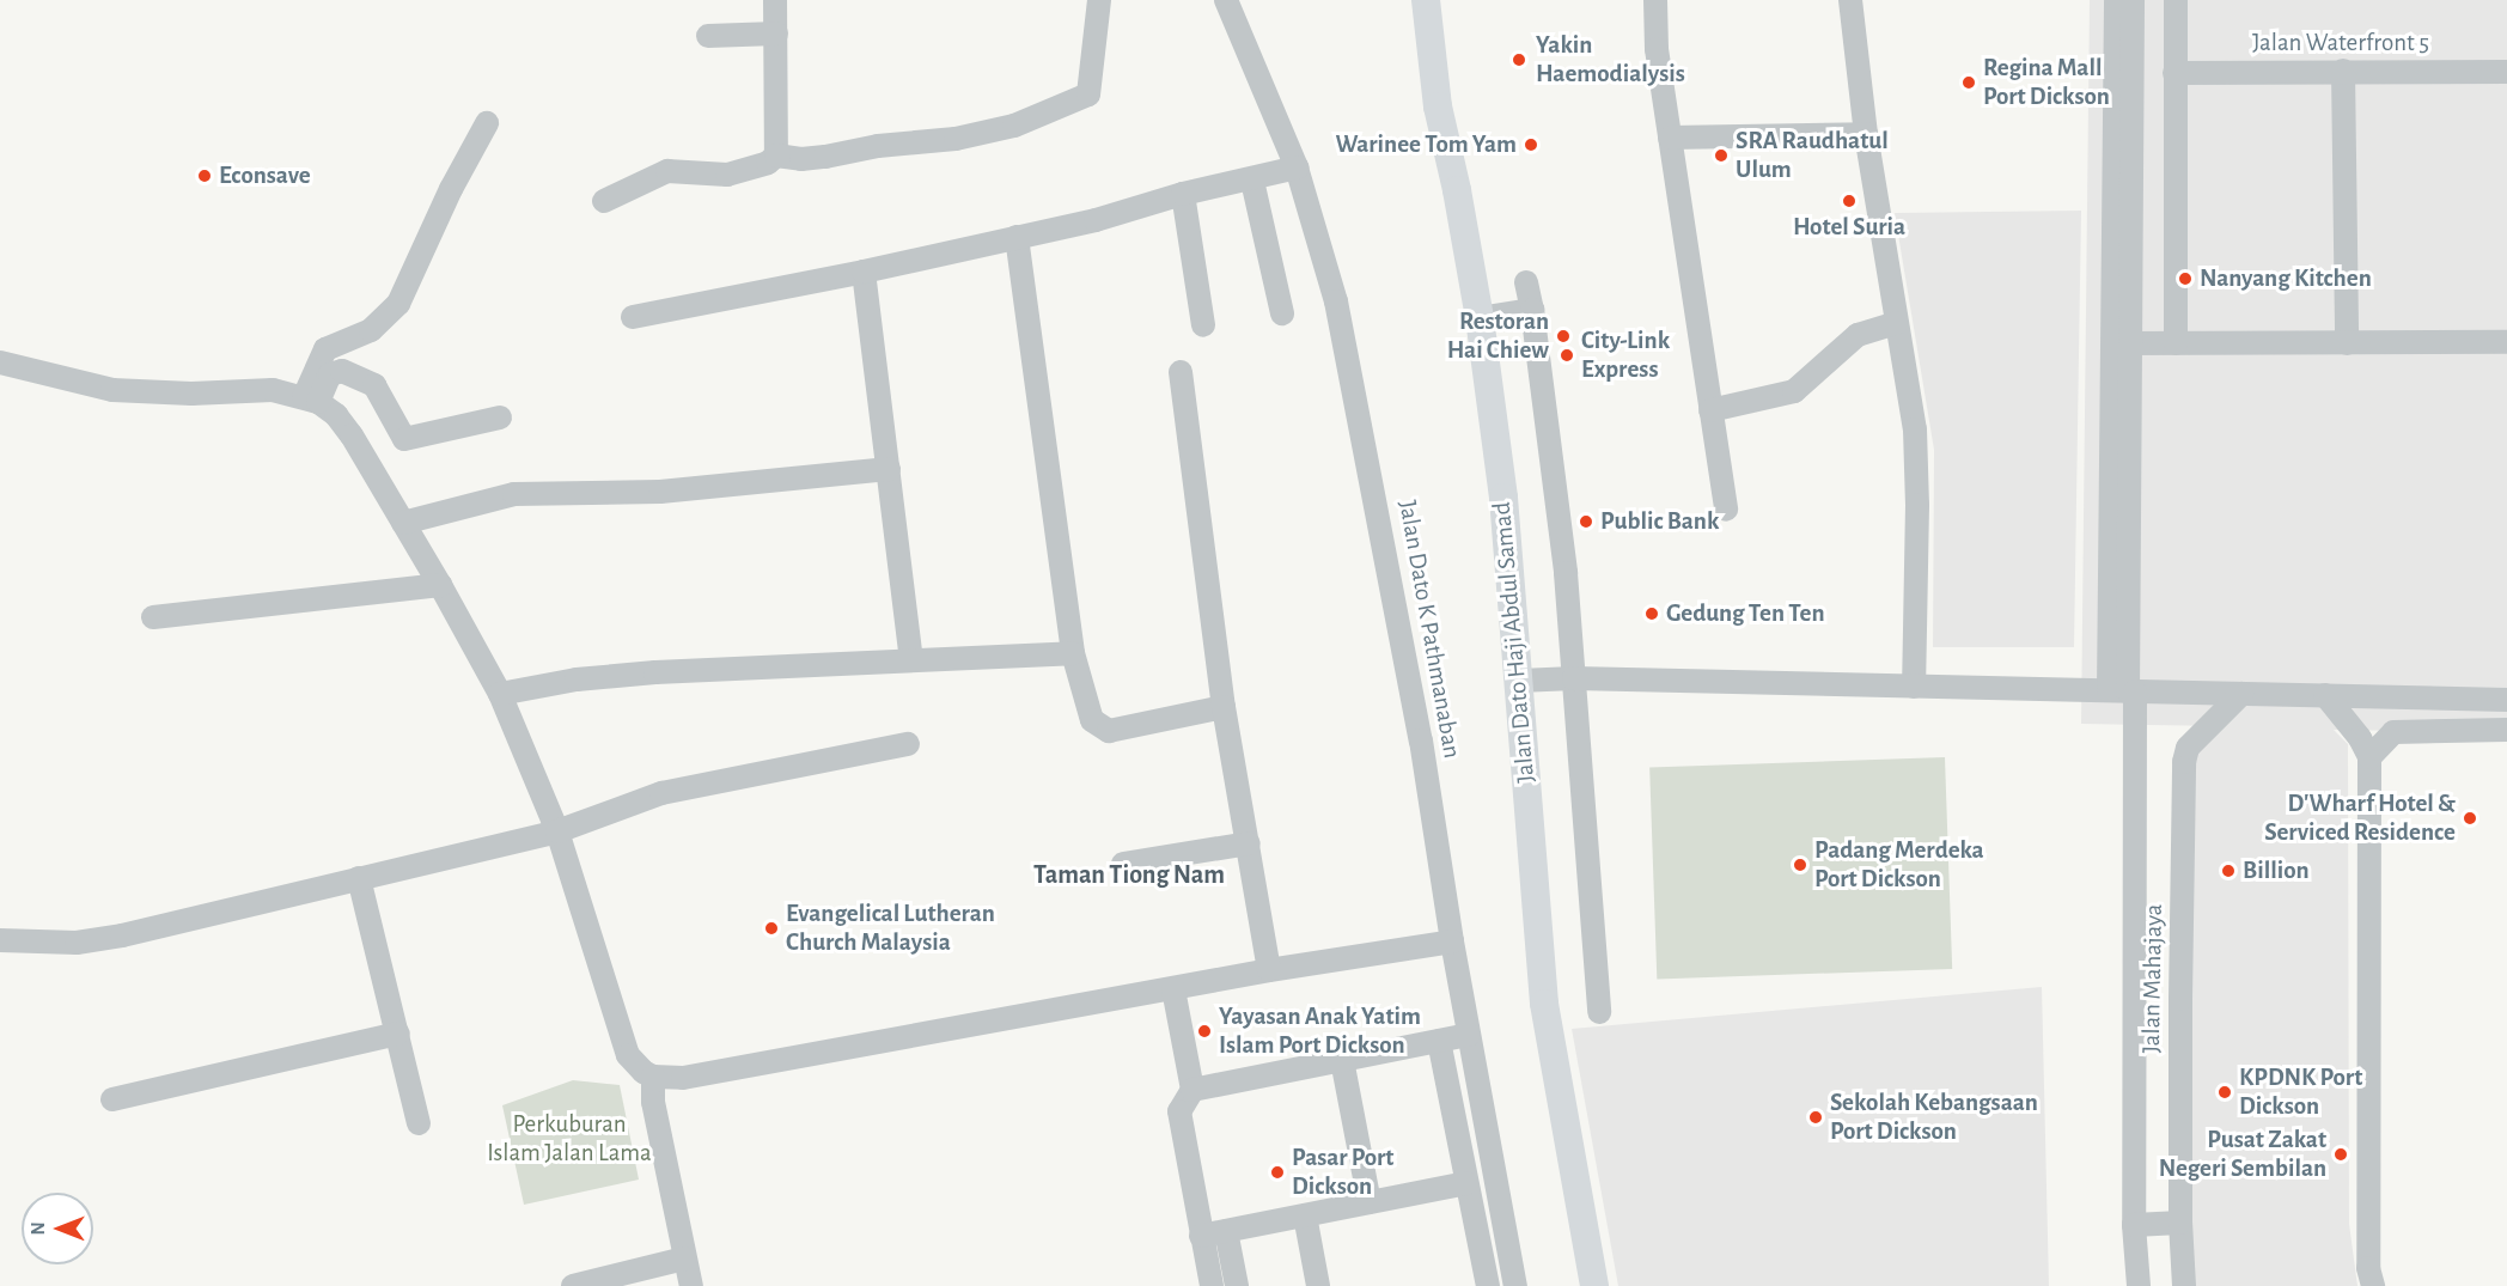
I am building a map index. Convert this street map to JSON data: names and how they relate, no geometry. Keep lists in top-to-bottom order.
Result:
{
  "streets": {
    "main road": ["Jalan Dato Haji Abdul Samad"],
    "street": ["Jalan Waterfront 5", "Jalan Dato K Pathmanaban", "Jalan Mahajaya"]
  },
  "districts": ["Taman Tiong Nam"],
  "parks": ["Perkuburan Islam Jalan Lama"],
  "places": [
    "Yakin Haemodialysis",
    "Regina Mall Port Dickson",
    "Warinee Tom Yam",
    "SRA Raudhatul Ulum",
    "Econsave",
    "Hotel Suria",
    "Nanyang Kitchen",
    "Restoran Hai Chiew",
    "City-Link Express",
    "Public Bank",
    "Gedung Ten Ten",
    "D'Wharf Hotel & Serviced Residence",
    "Padang Merdeka Port Dickson",
    "Billion",
    "Evangelical Lutheran Church Malaysia",
    "Yayasan Anak Yatim Islam Port Dickson",
    "KPDNK Port Dickson",
    "Sekolah Kebangsaan Port Dickson",
    "Pusat Zakat Negeri Sembilan",
    "Pasar Port Dickson"
  ],
  "north": "left"
}
